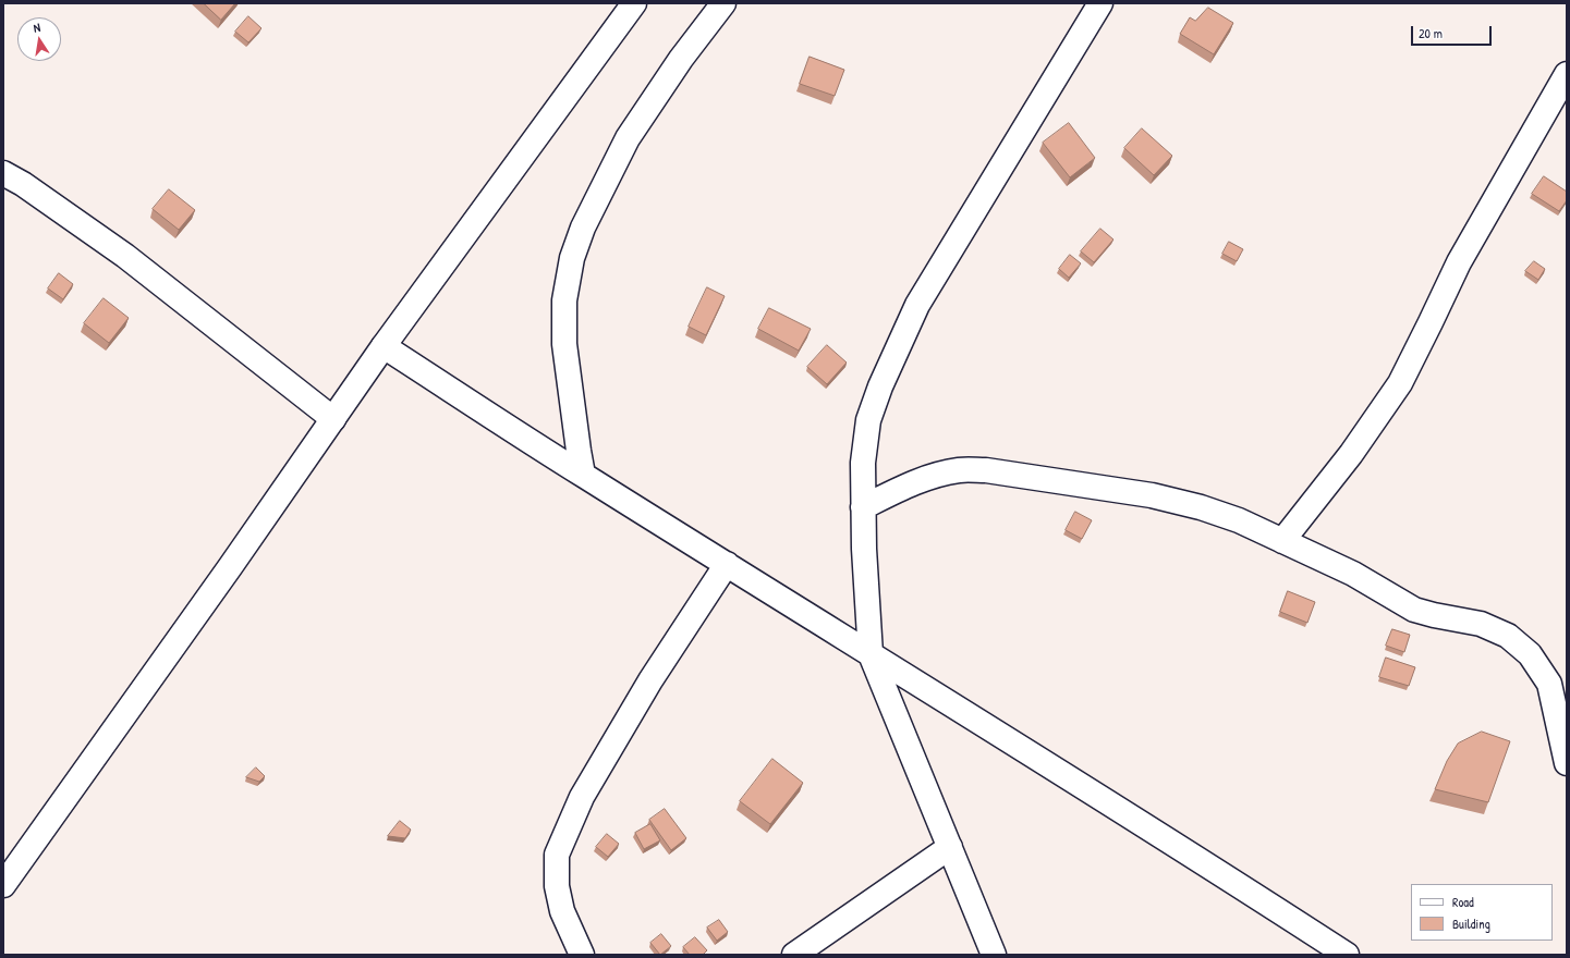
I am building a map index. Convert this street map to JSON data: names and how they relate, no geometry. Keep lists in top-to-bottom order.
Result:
{
  "legend": ["Road", "Building"],
  "scale_bar": "20 m",
  "north": "top"
}
